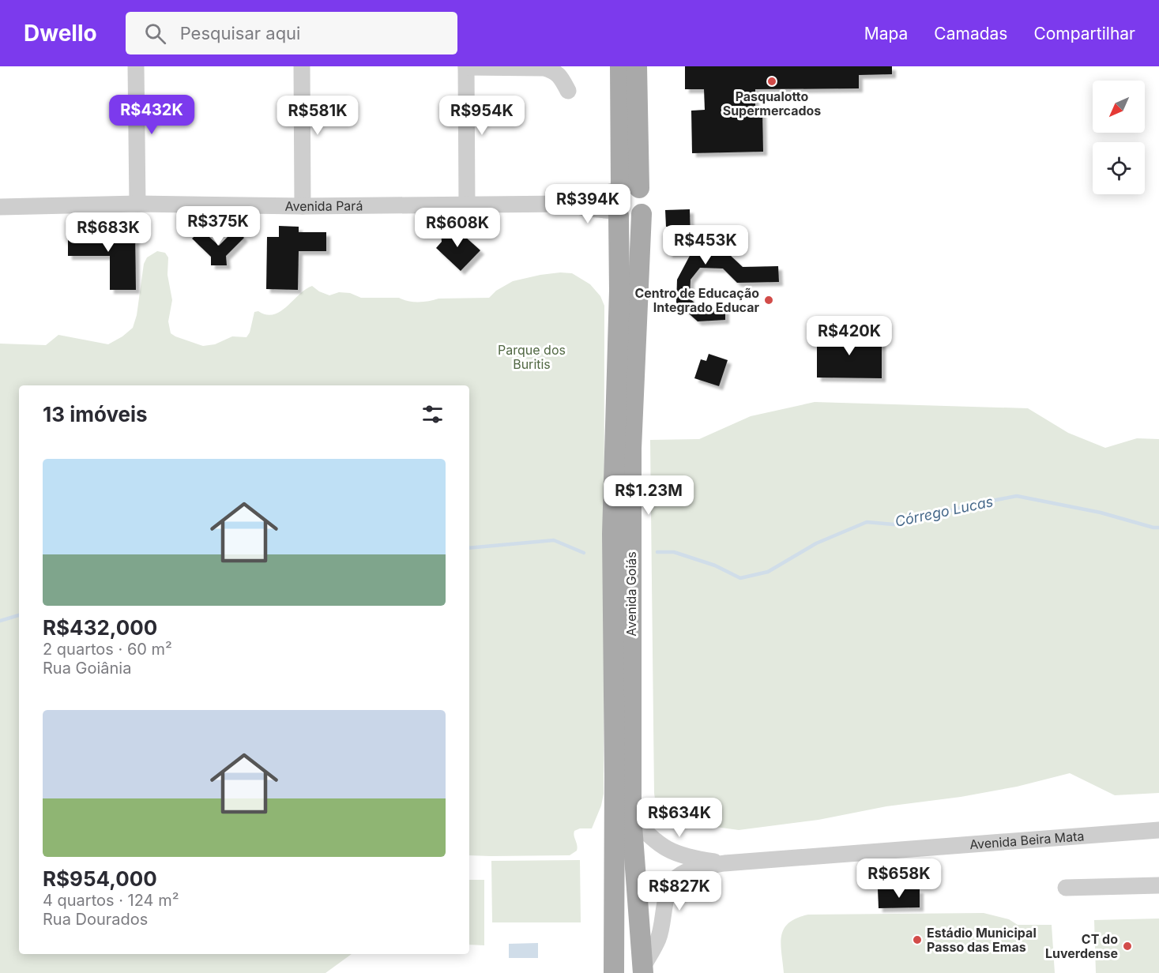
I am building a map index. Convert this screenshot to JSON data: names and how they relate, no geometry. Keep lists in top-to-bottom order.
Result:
{
  "streets": {
    "main road": ["Avenida Goiás"],
    "street": ["Avenida Pará", "Avenida Beira Mata"]
  },
  "crossings": [
    ["Avenida Pará", "Avenida Goiás"],
    ["Avenida Goiás", "Avenida Beira Mata"]
  ],
  "water": ["Córrego Lucas"],
  "parks": ["Parque dos Buritis"],
  "places": [
    "Pasqualotto Supermercados",
    "Centro de Educação Integrado Educar",
    "Estádio Municipal Passo das Emas",
    "CT do Luverdense"
  ],
  "north": "bottom left",
  "page": {
    "header": "Dwello",
    "search": "Pesquisar aqui",
    "nav": ["Mapa", "Camadas", "Compartilhar"],
    "price": [
      "R$432K",
      "R$581K",
      "R$954K",
      "R$394K",
      "R$375K",
      "R$608K",
      "R$683K",
      "R$453K",
      "R$420K",
      "R$1.23M",
      "R$634K",
      "R$658K",
      "R$827K"
    ],
    "heading": "13 imóveis",
    "list": [
      {
        "name": "R$432,000",
        "note": "2 quartos · 60 m² · Rua Goiânia"
      },
      {
        "name": "R$954,000",
        "note": "4 quartos · 124 m² · Rua Dourados"
      }
    ]
  }
}
